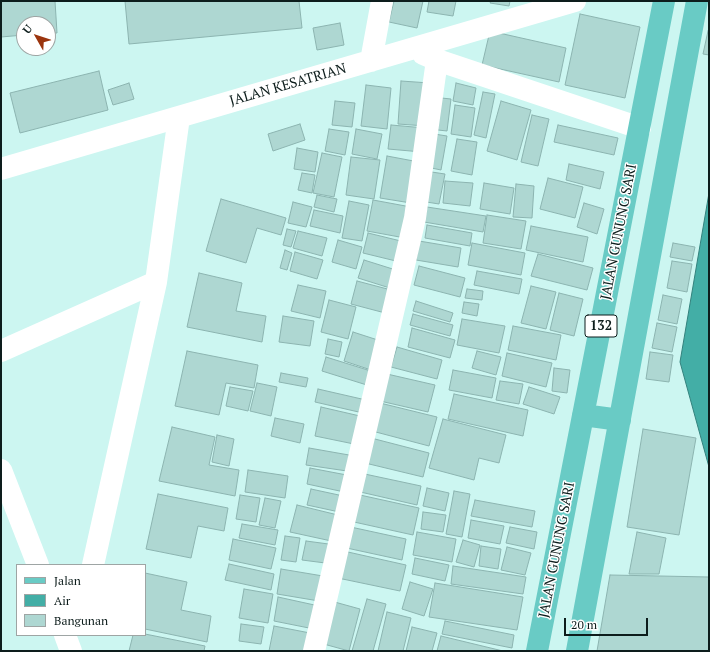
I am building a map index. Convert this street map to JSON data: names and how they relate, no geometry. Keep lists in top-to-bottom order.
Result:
{
  "streets": {
    "main road": ["JALAN GUNUNG SARI", "132"],
    "street": ["JALAN KESATRIAN"]
  },
  "legend": ["Jalan", "Air", "Bangunan"],
  "scale_bar": "20 m",
  "north": "top left"
}
